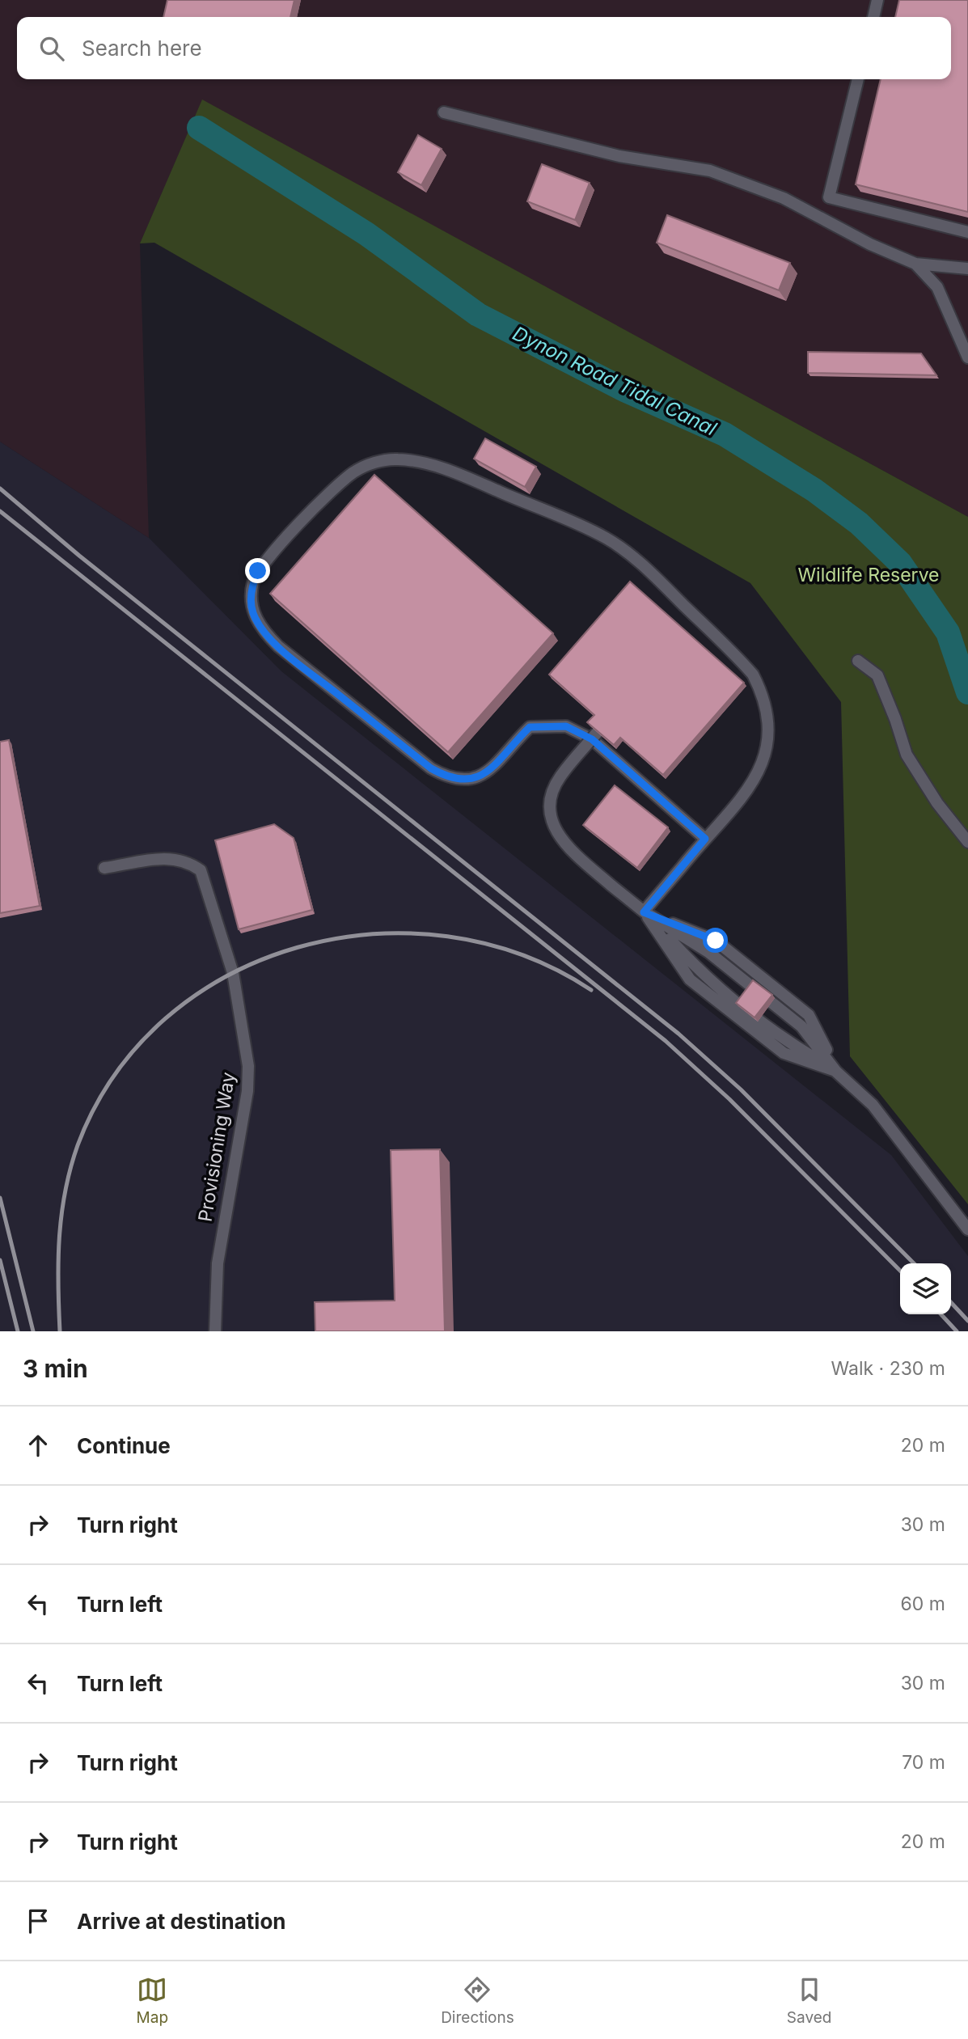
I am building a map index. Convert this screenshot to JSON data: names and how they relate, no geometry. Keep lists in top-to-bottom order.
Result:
{
  "streets": {
    "lane": ["Provisioning Way"]
  },
  "water": ["Dynon Road Tidal Canal"],
  "parks": ["Wildlife Reserve"],
  "page": {
    "search": "Search here",
    "heading": ["3 min", "Walk · 230 m"],
    "list": [
      ["Continue", "20 m"],
      ["Turn right", "30 m"],
      ["Turn left", "60 m"],
      ["Turn left", "30 m"],
      ["Turn right", "70 m"],
      ["Turn right", "20 m"],
      "Arrive at destination"
    ],
    "nav": ["Map", "Directions", "Saved"]
  }
}
